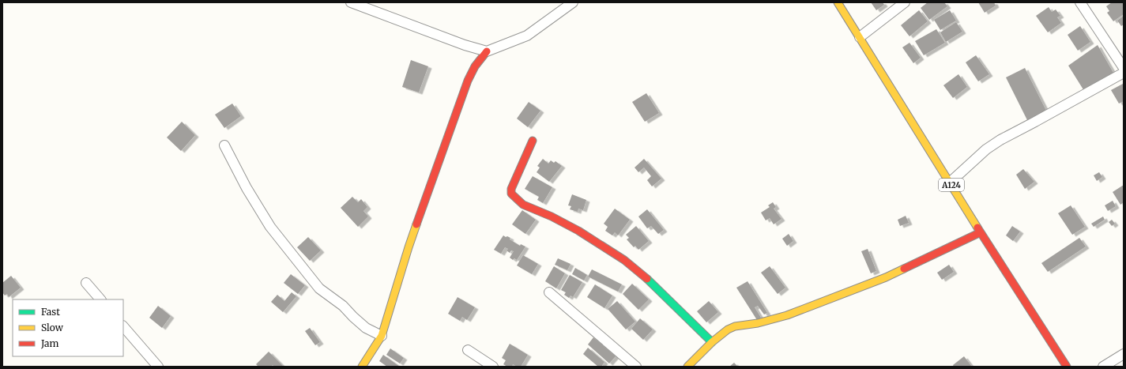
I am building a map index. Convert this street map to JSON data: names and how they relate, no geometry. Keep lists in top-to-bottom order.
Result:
{
  "streets": {
    "main road": ["A124"]
  },
  "legend": ["Fast", "Slow", "Jam"]
}
